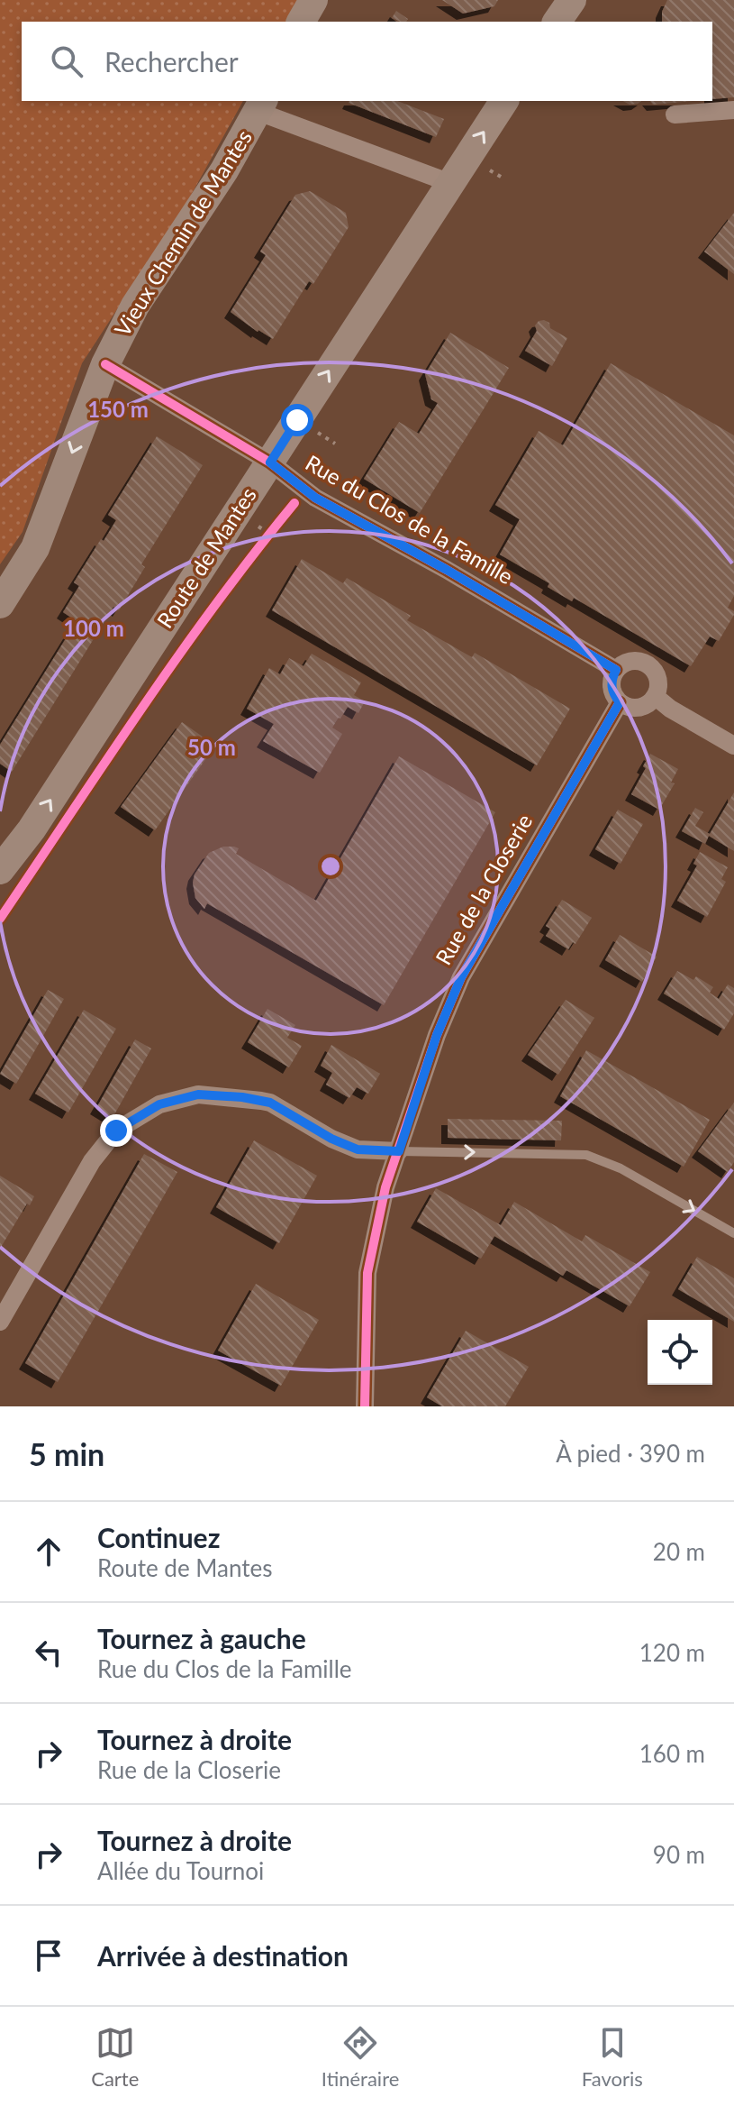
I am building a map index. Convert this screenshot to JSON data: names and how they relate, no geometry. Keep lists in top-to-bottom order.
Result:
{
  "streets": {
    "main road": ["Vieux Chemin de Mantes", "Route de Mantes"],
    "street": ["Rue du Clos de la Famille", "Rue de la Closerie"]
  },
  "crossings": [
    ["Vieux Chemin de Mantes", "Rue du Clos de la Famille"],
    ["Rue du Clos de la Famille", "Route de Mantes"],
    ["Rue du Clos de la Famille", "Rue de la Closerie"]
  ],
  "one_way": ["Vieux Chemin de Mantes", "Route de Mantes"],
  "page": {
    "search": "Rechercher",
    "heading": ["5 min", "À pied · 390 m"],
    "list": [
      ["Continuez", "Route de Mantes", "20 m"],
      ["Tournez à gauche", "Rue du Clos de la Famille", "120 m"],
      ["Tournez à droite", "Rue de la Closerie", "160 m"],
      ["Tournez à droite", "Allée du Tournoi", "90 m"],
      "Arrivée à destination"
    ],
    "nav": ["Carte", "Itinéraire", "Favoris"]
  },
  "rings": ["150 m", "100 m", "50 m"]
}
